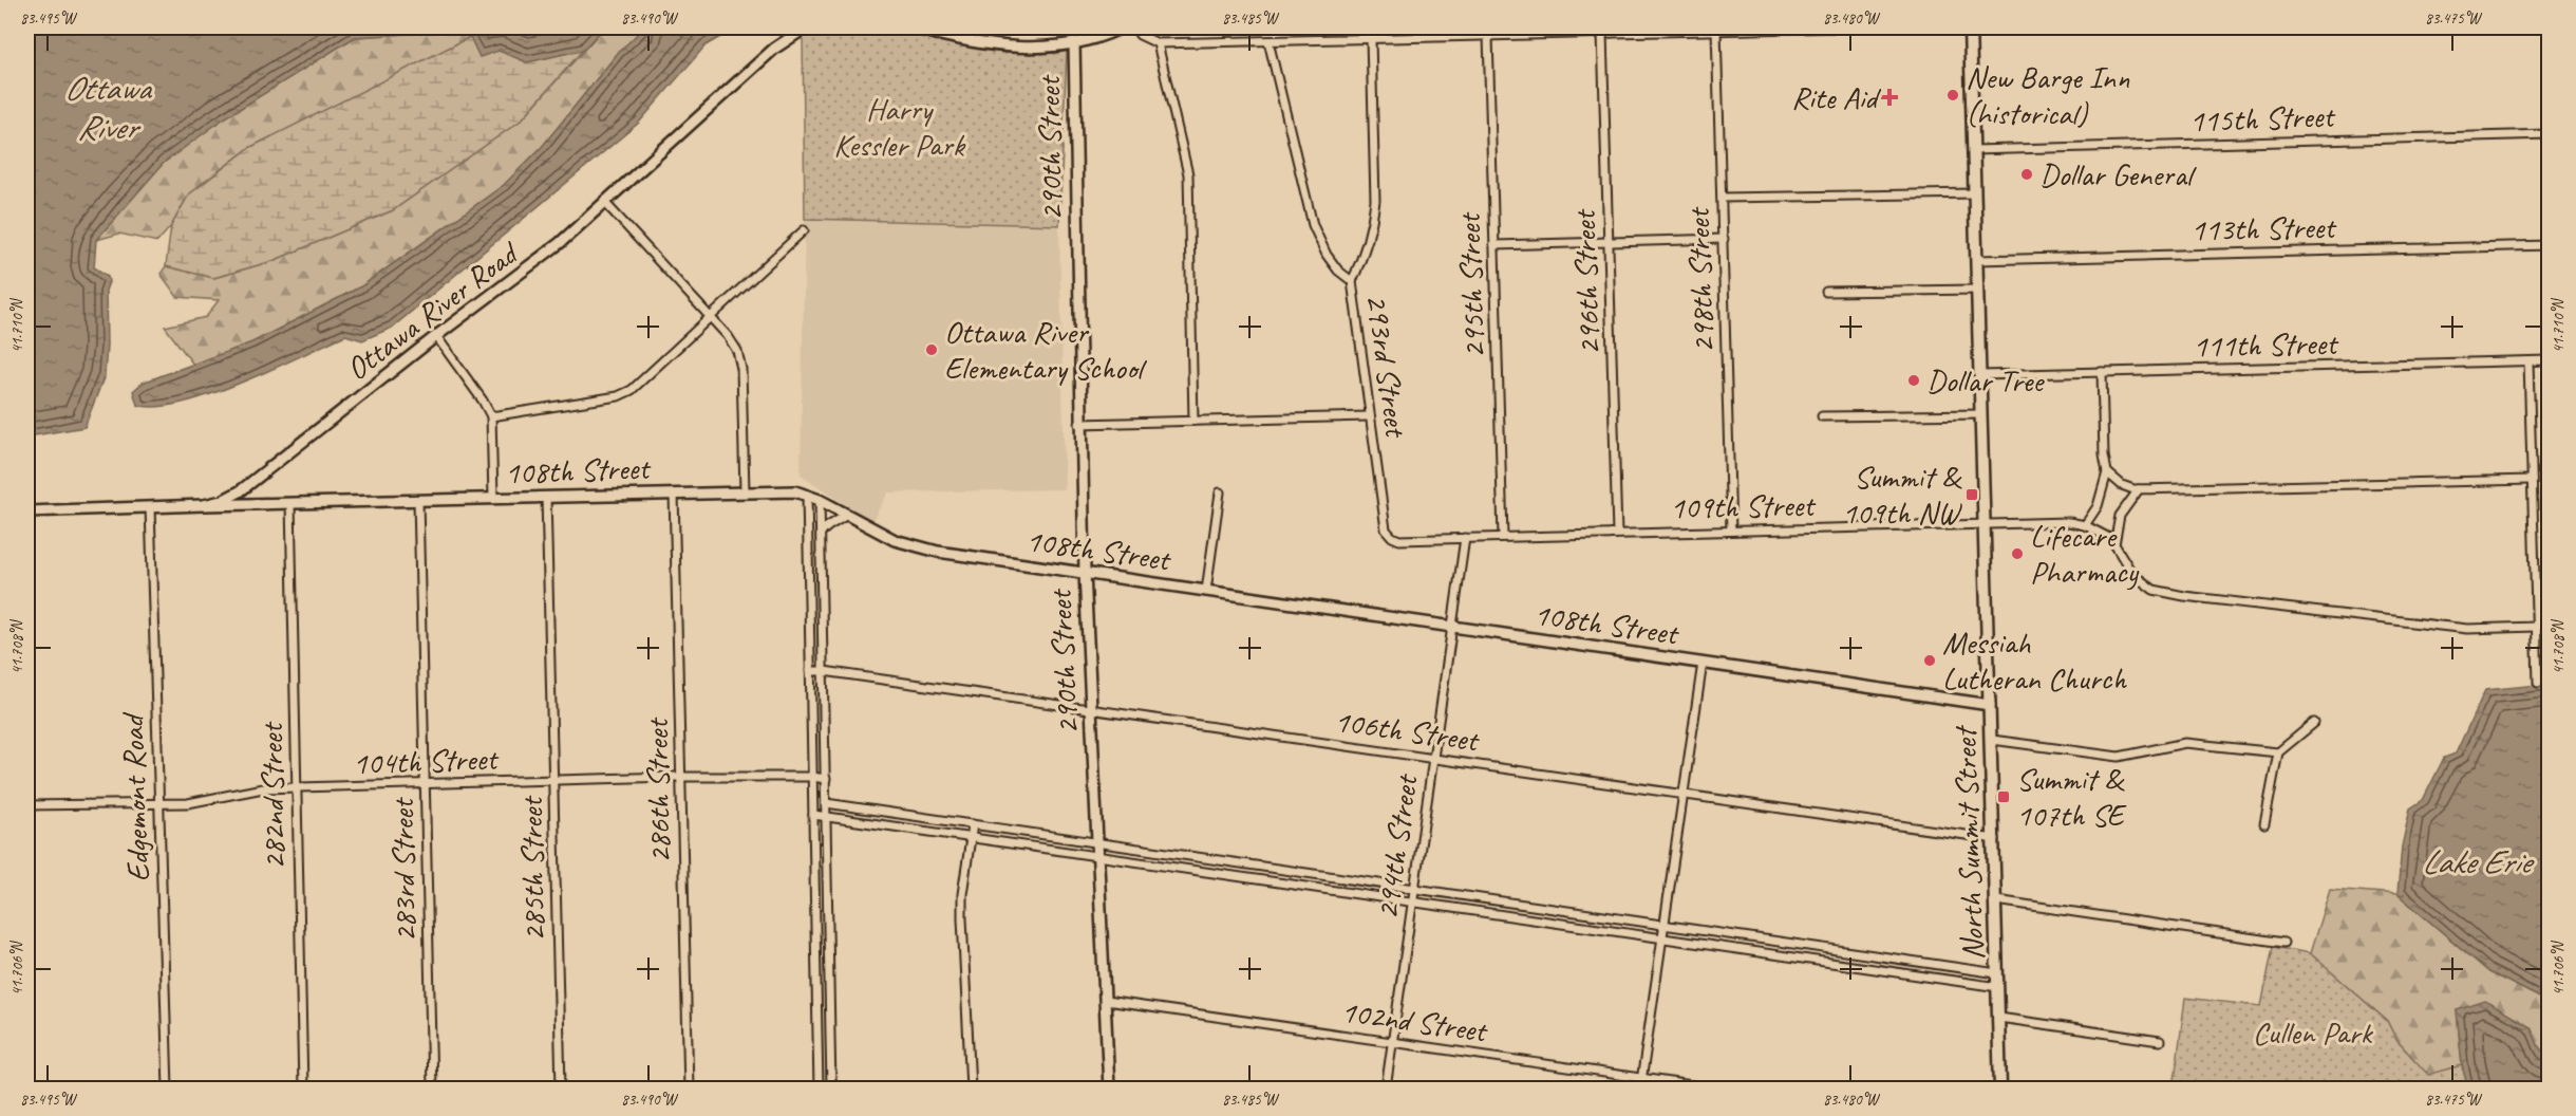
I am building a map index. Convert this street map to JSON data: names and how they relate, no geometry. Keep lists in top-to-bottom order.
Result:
{
  "streets": {
    "main road": ["North Summit Street"],
    "street": [
      "115th Street",
      "290th Street",
      "113th Street",
      "298th Street",
      "296th Street",
      "295th Street",
      "Ottawa River Road",
      "111th Street",
      "293rd Street",
      "108th Street",
      "109th Street",
      "106th Street",
      "104th Street",
      "286th Street",
      "282nd Street",
      "Edgemont Road",
      "294th Street",
      "285th Street",
      "283rd Street",
      "102nd Street"
    ]
  },
  "crossings": [
    ["115th Street", "North Summit Street"],
    ["290th Street", "108th Street"],
    ["290th Street", "106th Street"],
    ["290th Street", "102nd Street"],
    ["113th Street", "North Summit Street"],
    ["298th Street", "109th Street"],
    ["296th Street", "109th Street"],
    ["295th Street", "109th Street"],
    ["Ottawa River Road", "108th Street"],
    ["Ottawa River Road", "Edgemont Road"],
    ["111th Street", "North Summit Street"],
    ["293rd Street", "109th Street"],
    ["108th Street", "286th Street"],
    ["108th Street", "282nd Street"],
    ["108th Street", "North Summit Street"],
    ["108th Street", "294th Street"],
    ["108th Street", "285th Street"],
    ["108th Street", "283rd Street"],
    ["109th Street", "North Summit Street"],
    ["109th Street", "294th Street"],
    ["106th Street", "North Summit Street"],
    ["106th Street", "294th Street"],
    ["104th Street", "286th Street"],
    ["104th Street", "282nd Street"],
    ["104th Street", "Edgemont Road"],
    ["104th Street", "285th Street"],
    ["104th Street", "283rd Street"],
    ["294th Street", "102nd Street"]
  ],
  "water": ["Ottawa River", "Lake Erie"],
  "parks": ["Harry Kessler Park", "Cullen Park"],
  "places": {
    "other": [
      "New Barge Inn (historical)",
      "Dollar General",
      "Ottawa River Elementary School",
      "Dollar Tree",
      "Lifecare Pharmacy",
      "Messiah Lutheran Church"
    ],
    "health": ["Rite Aid"],
    "transit": ["Summit & 109th NW", "Summit & 107th SE"]
  },
  "coordinates": [
    "83.495°W",
    "83.490°W",
    "83.485°W",
    "83.480°W",
    "83.475°W",
    "41.710°N",
    "41.708°N",
    "41.706°N"
  ]
}
